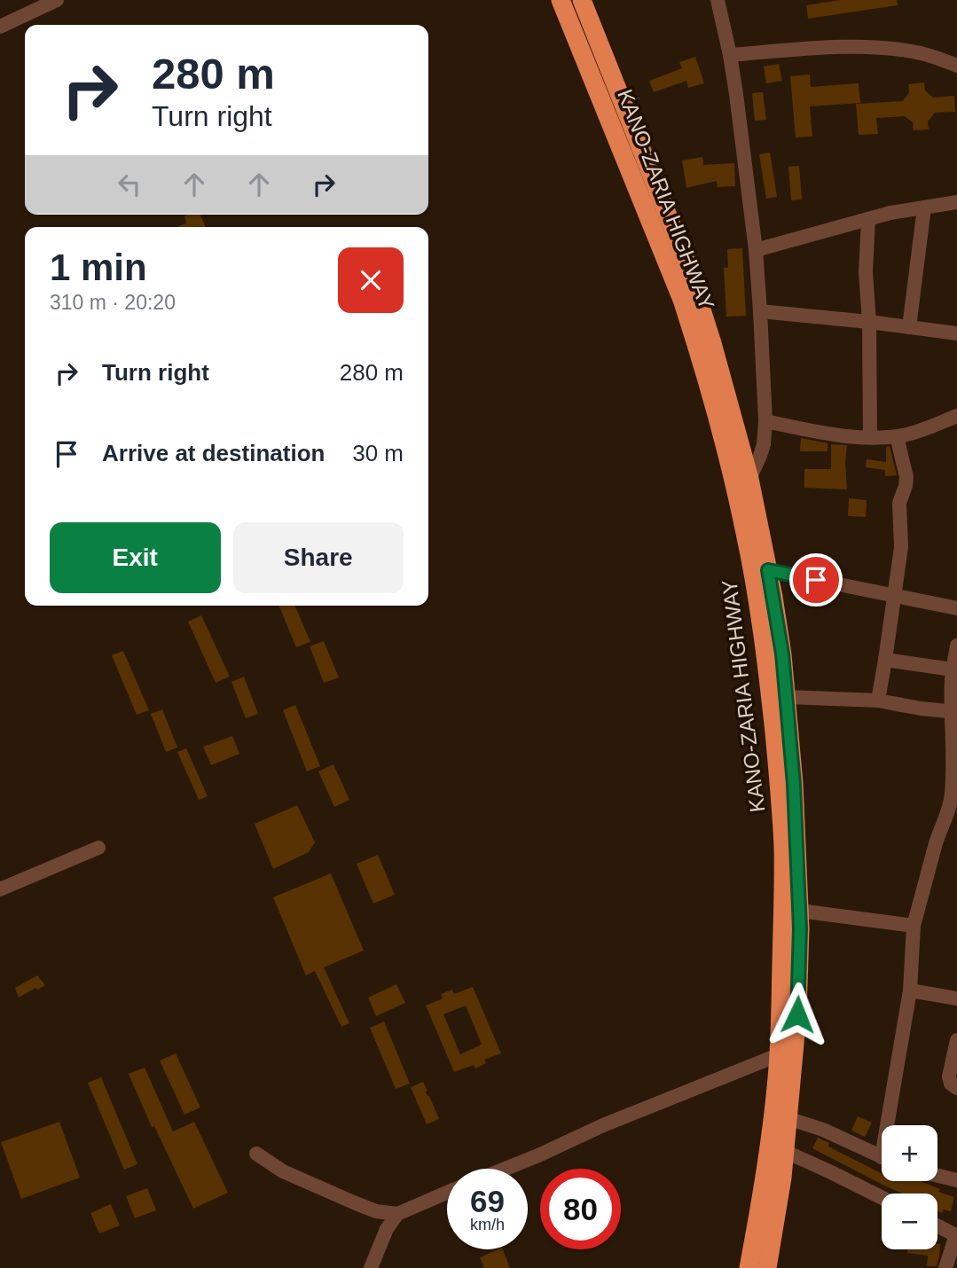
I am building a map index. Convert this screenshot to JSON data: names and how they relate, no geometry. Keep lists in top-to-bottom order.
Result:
{
  "streets": {
    "highway": ["KANO-ZARIA HIGHWAY"]
  },
  "page": {
    "turn": ["280 m", "Turn right"],
    "heading": ["1 min", "310 m · 20:20"],
    "list": [
      {
        "name": "Turn right",
        "value": "280 m"
      },
      {
        "name": "Arrive at destination",
        "value": "30 m"
      }
    ],
    "buttons": ["Exit", "Share"],
    "map_buttons": ["+", "−"],
    "speed": "69 km/h",
    "limit": "80"
  }
}
